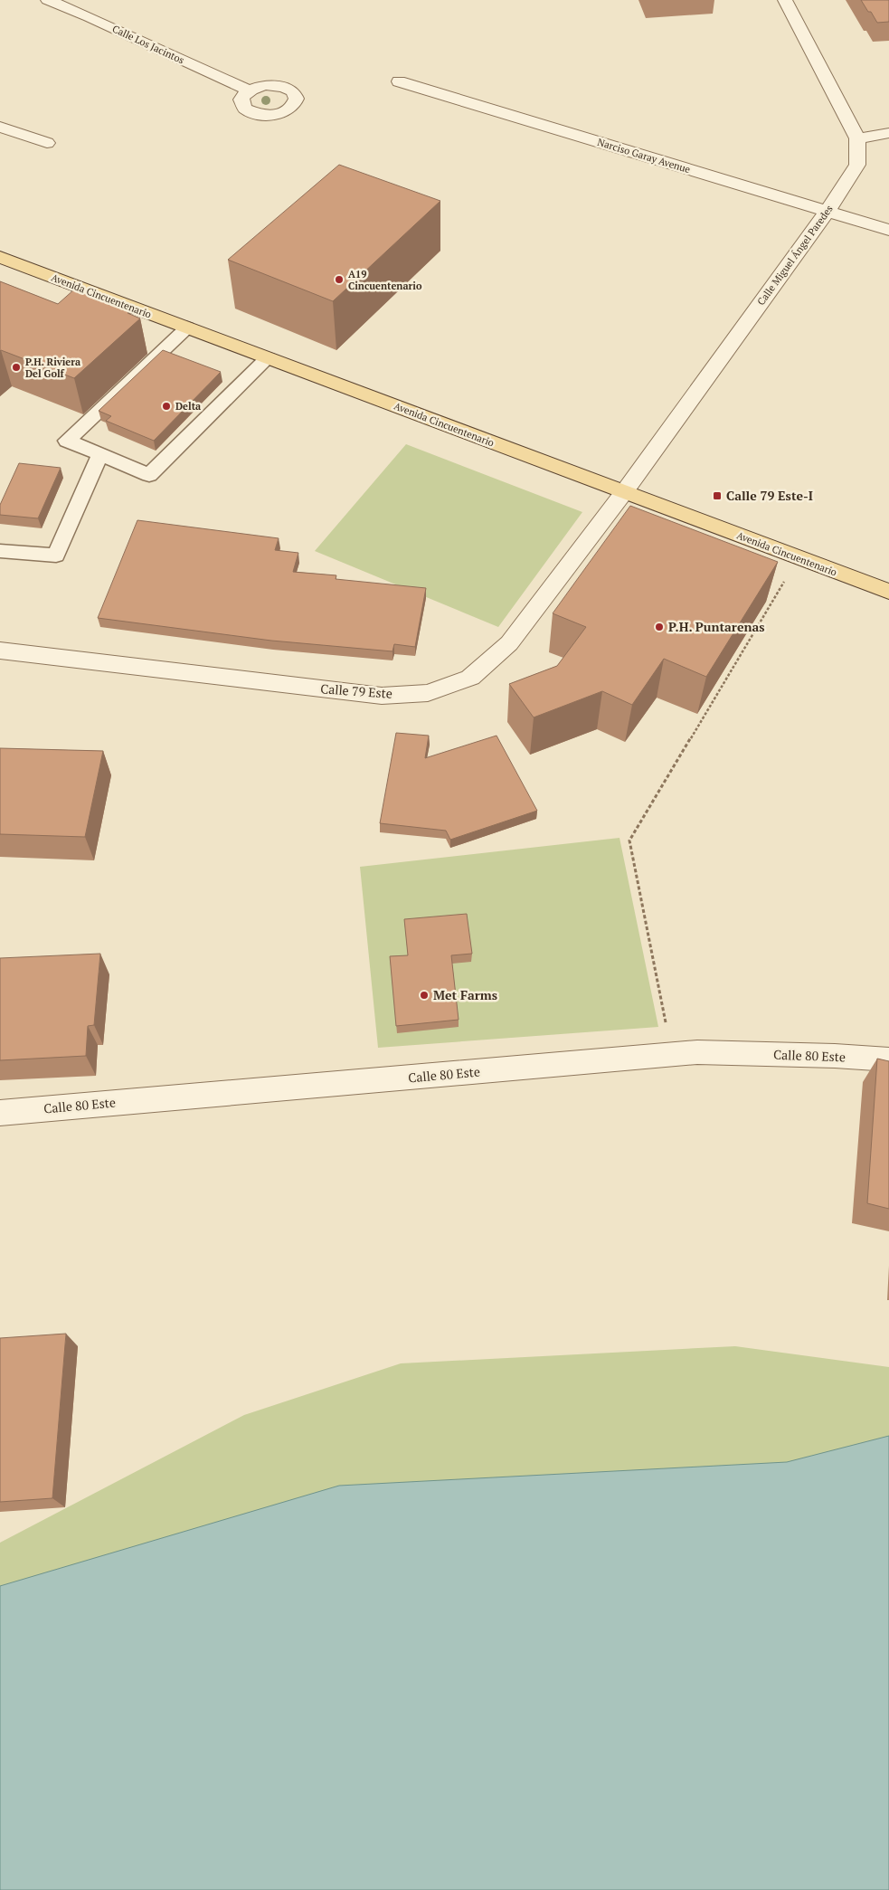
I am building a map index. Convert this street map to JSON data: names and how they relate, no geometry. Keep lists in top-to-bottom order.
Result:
{
  "streets": {
    "main road": ["Avenida Cincuentenario"],
    "street": [
      "Calle Los Jacintos",
      "Narciso Garay Avenue",
      "Calle Miguel Ángel Paredes",
      "Calle 79 Este",
      "Calle 80 Este"
    ]
  },
  "crossings": [
    ["Narciso Garay Avenue", "Calle Miguel Ángel Paredes"],
    ["Calle Miguel Ángel Paredes", "Avenida Cincuentenario"],
    ["Calle Miguel Ángel Paredes", "Calle 79 Este"],
    ["Avenida Cincuentenario", "Calle 79 Este"]
  ],
  "places": {
    "other": [
      "A19 Cincuentenario",
      "P.H. Riviera Del Golf",
      "Delta",
      "P.H. Puntarenas",
      "Met Farms"
    ],
    "transit": ["Calle 79 Este-I"]
  }
}
